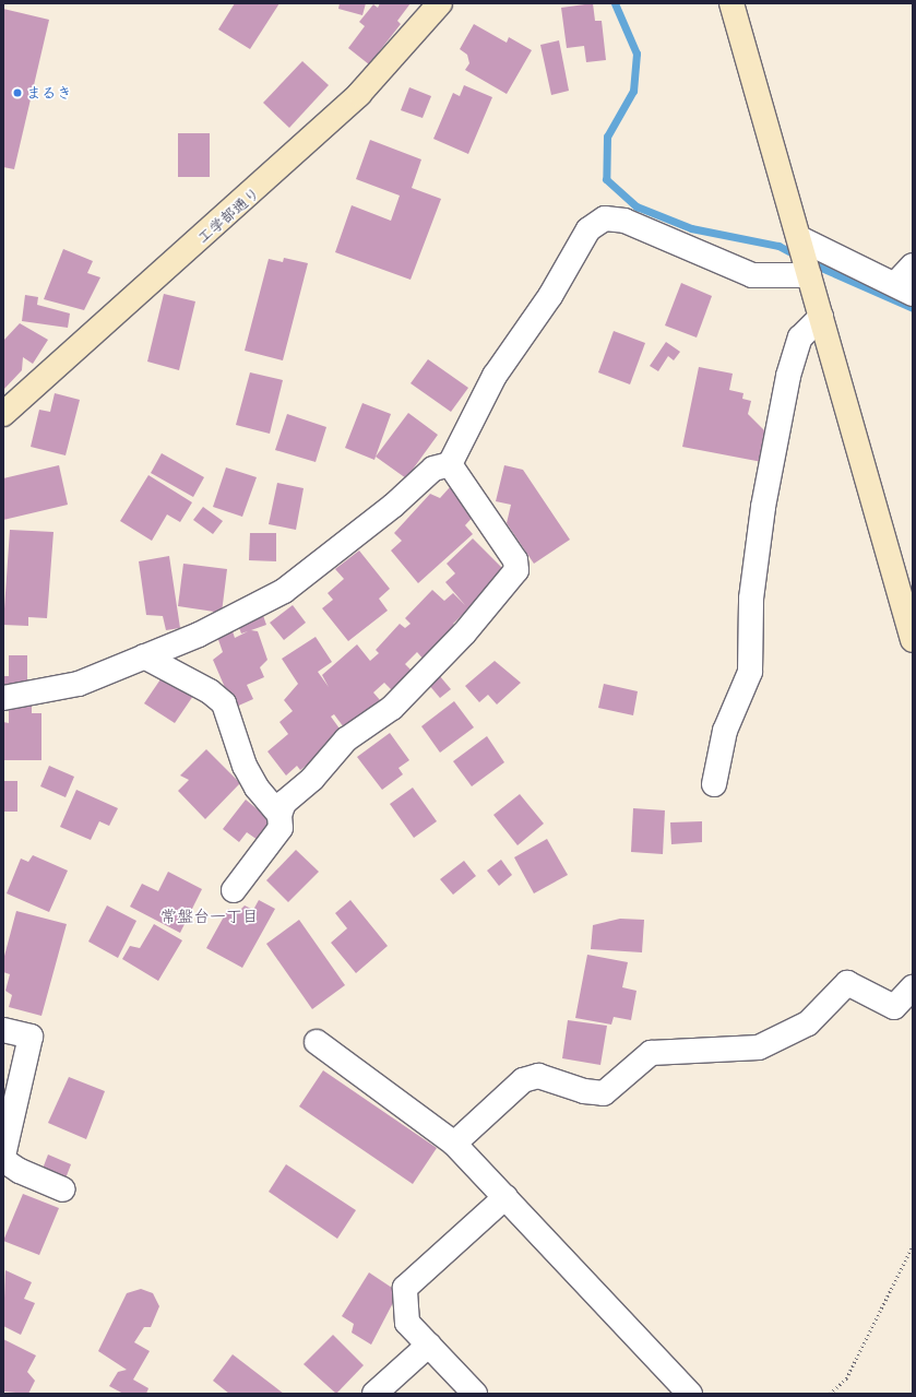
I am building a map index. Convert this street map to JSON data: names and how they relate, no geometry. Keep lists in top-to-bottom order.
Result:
{
  "streets": {
    "street": ["工学部通り"]
  },
  "districts": ["常盤台一丁目"],
  "places": ["まるき"]
}
